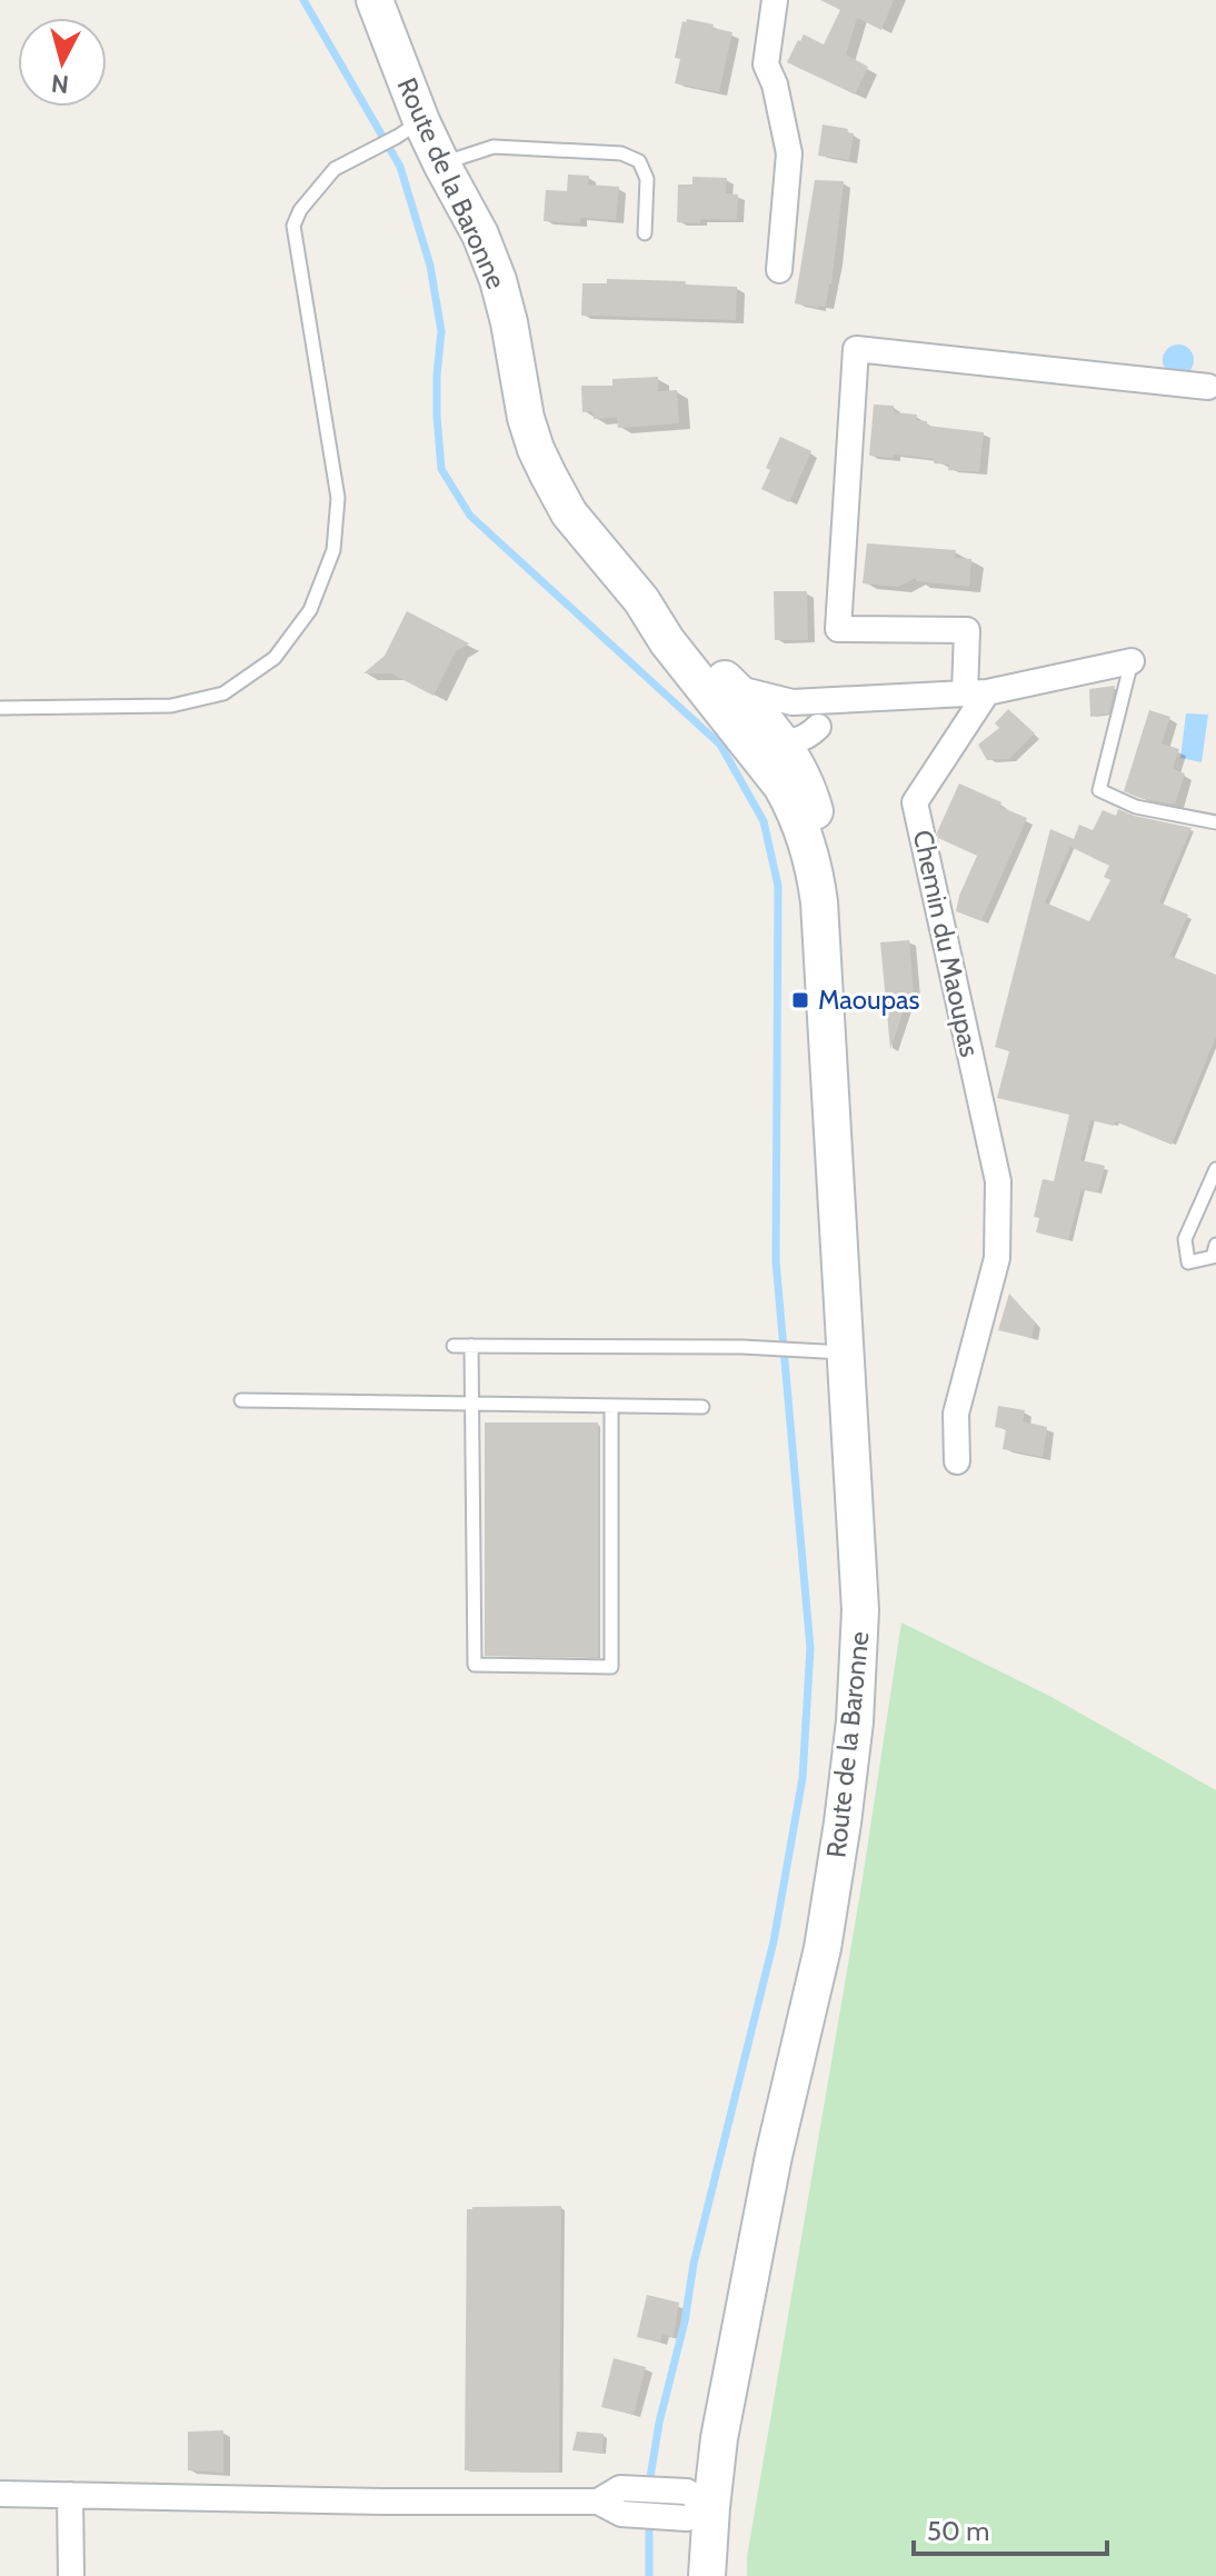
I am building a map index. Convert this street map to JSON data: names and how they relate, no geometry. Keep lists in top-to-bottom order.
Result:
{
  "streets": {
    "main road": ["Route de la Baronne"],
    "street": ["Chemin du Maoupas"]
  },
  "places": {
    "transit": ["Maoupas"]
  },
  "scale_bar": "50 m",
  "north": "bottom"
}
